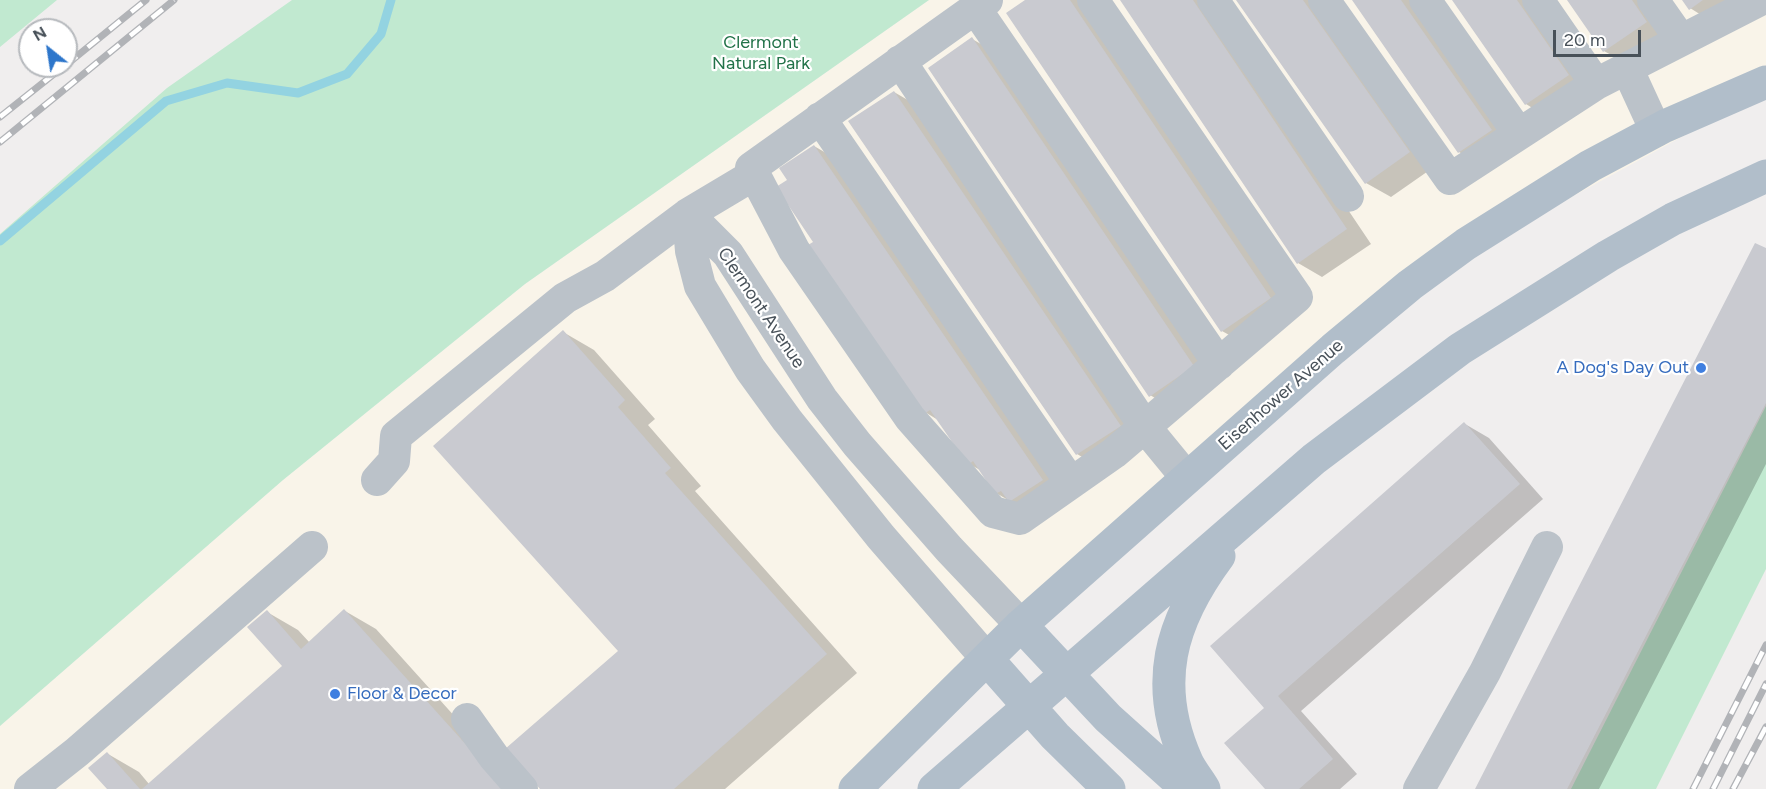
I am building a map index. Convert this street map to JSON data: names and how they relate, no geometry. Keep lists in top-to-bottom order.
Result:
{
  "streets": {
    "main road": ["Eisenhower Avenue"],
    "street": ["Clermont Avenue"]
  },
  "crossings": [
    ["Clermont Avenue", "Eisenhower Avenue"]
  ],
  "parks": ["Clermont Natural Park"],
  "places": ["A Dog's Day Out", "Floor & Decor"],
  "scale_bar": "20 m",
  "north": "top left"
}
